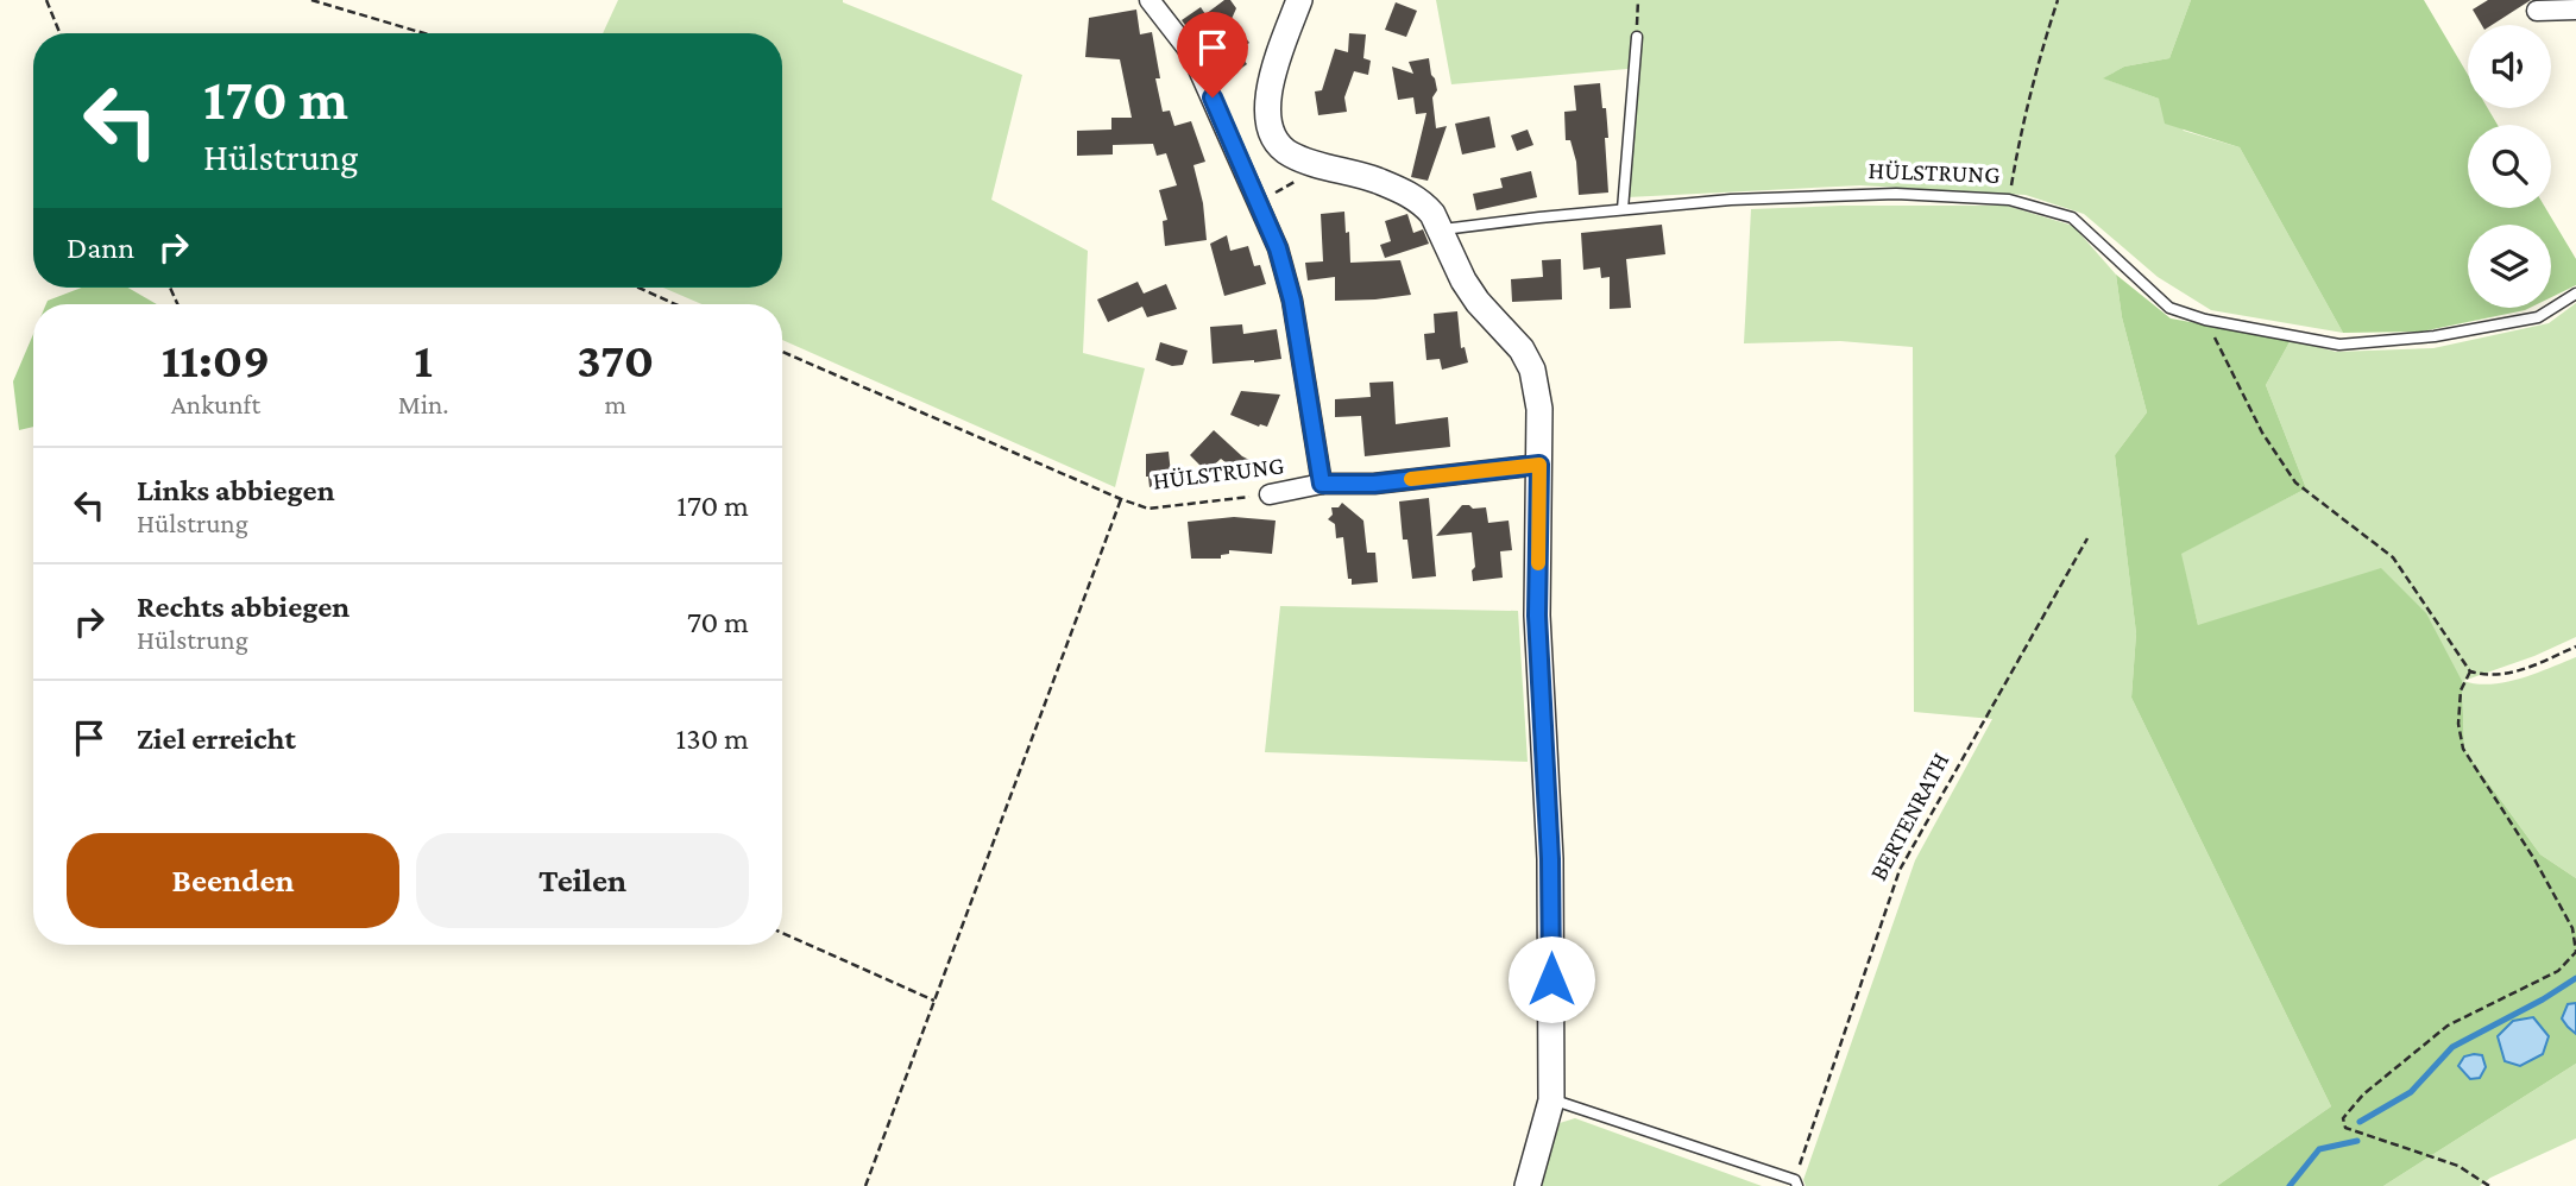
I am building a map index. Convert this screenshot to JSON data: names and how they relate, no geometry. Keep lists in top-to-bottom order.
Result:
{
  "streets": {
    "street": ["HÜLSTRUNG"],
    "path": ["BERTENRATH"]
  },
  "page": {
    "turn": ["170 m", "Hülstrung"],
    "then": "Dann",
    "eta": [
      "11:09",
      "Ankunft",
      "1",
      "Min.",
      "370",
      "m"
    ],
    "list": [
      {
        "name": "Links abbiegen",
        "note": "Hülstrung",
        "value": "170 m"
      },
      {
        "name": "Rechts abbiegen",
        "note": "Hülstrung",
        "value": "70 m"
      },
      {
        "name": "Ziel erreicht",
        "value": "130 m"
      }
    ],
    "buttons": ["Beenden", "Teilen"]
  }
}
